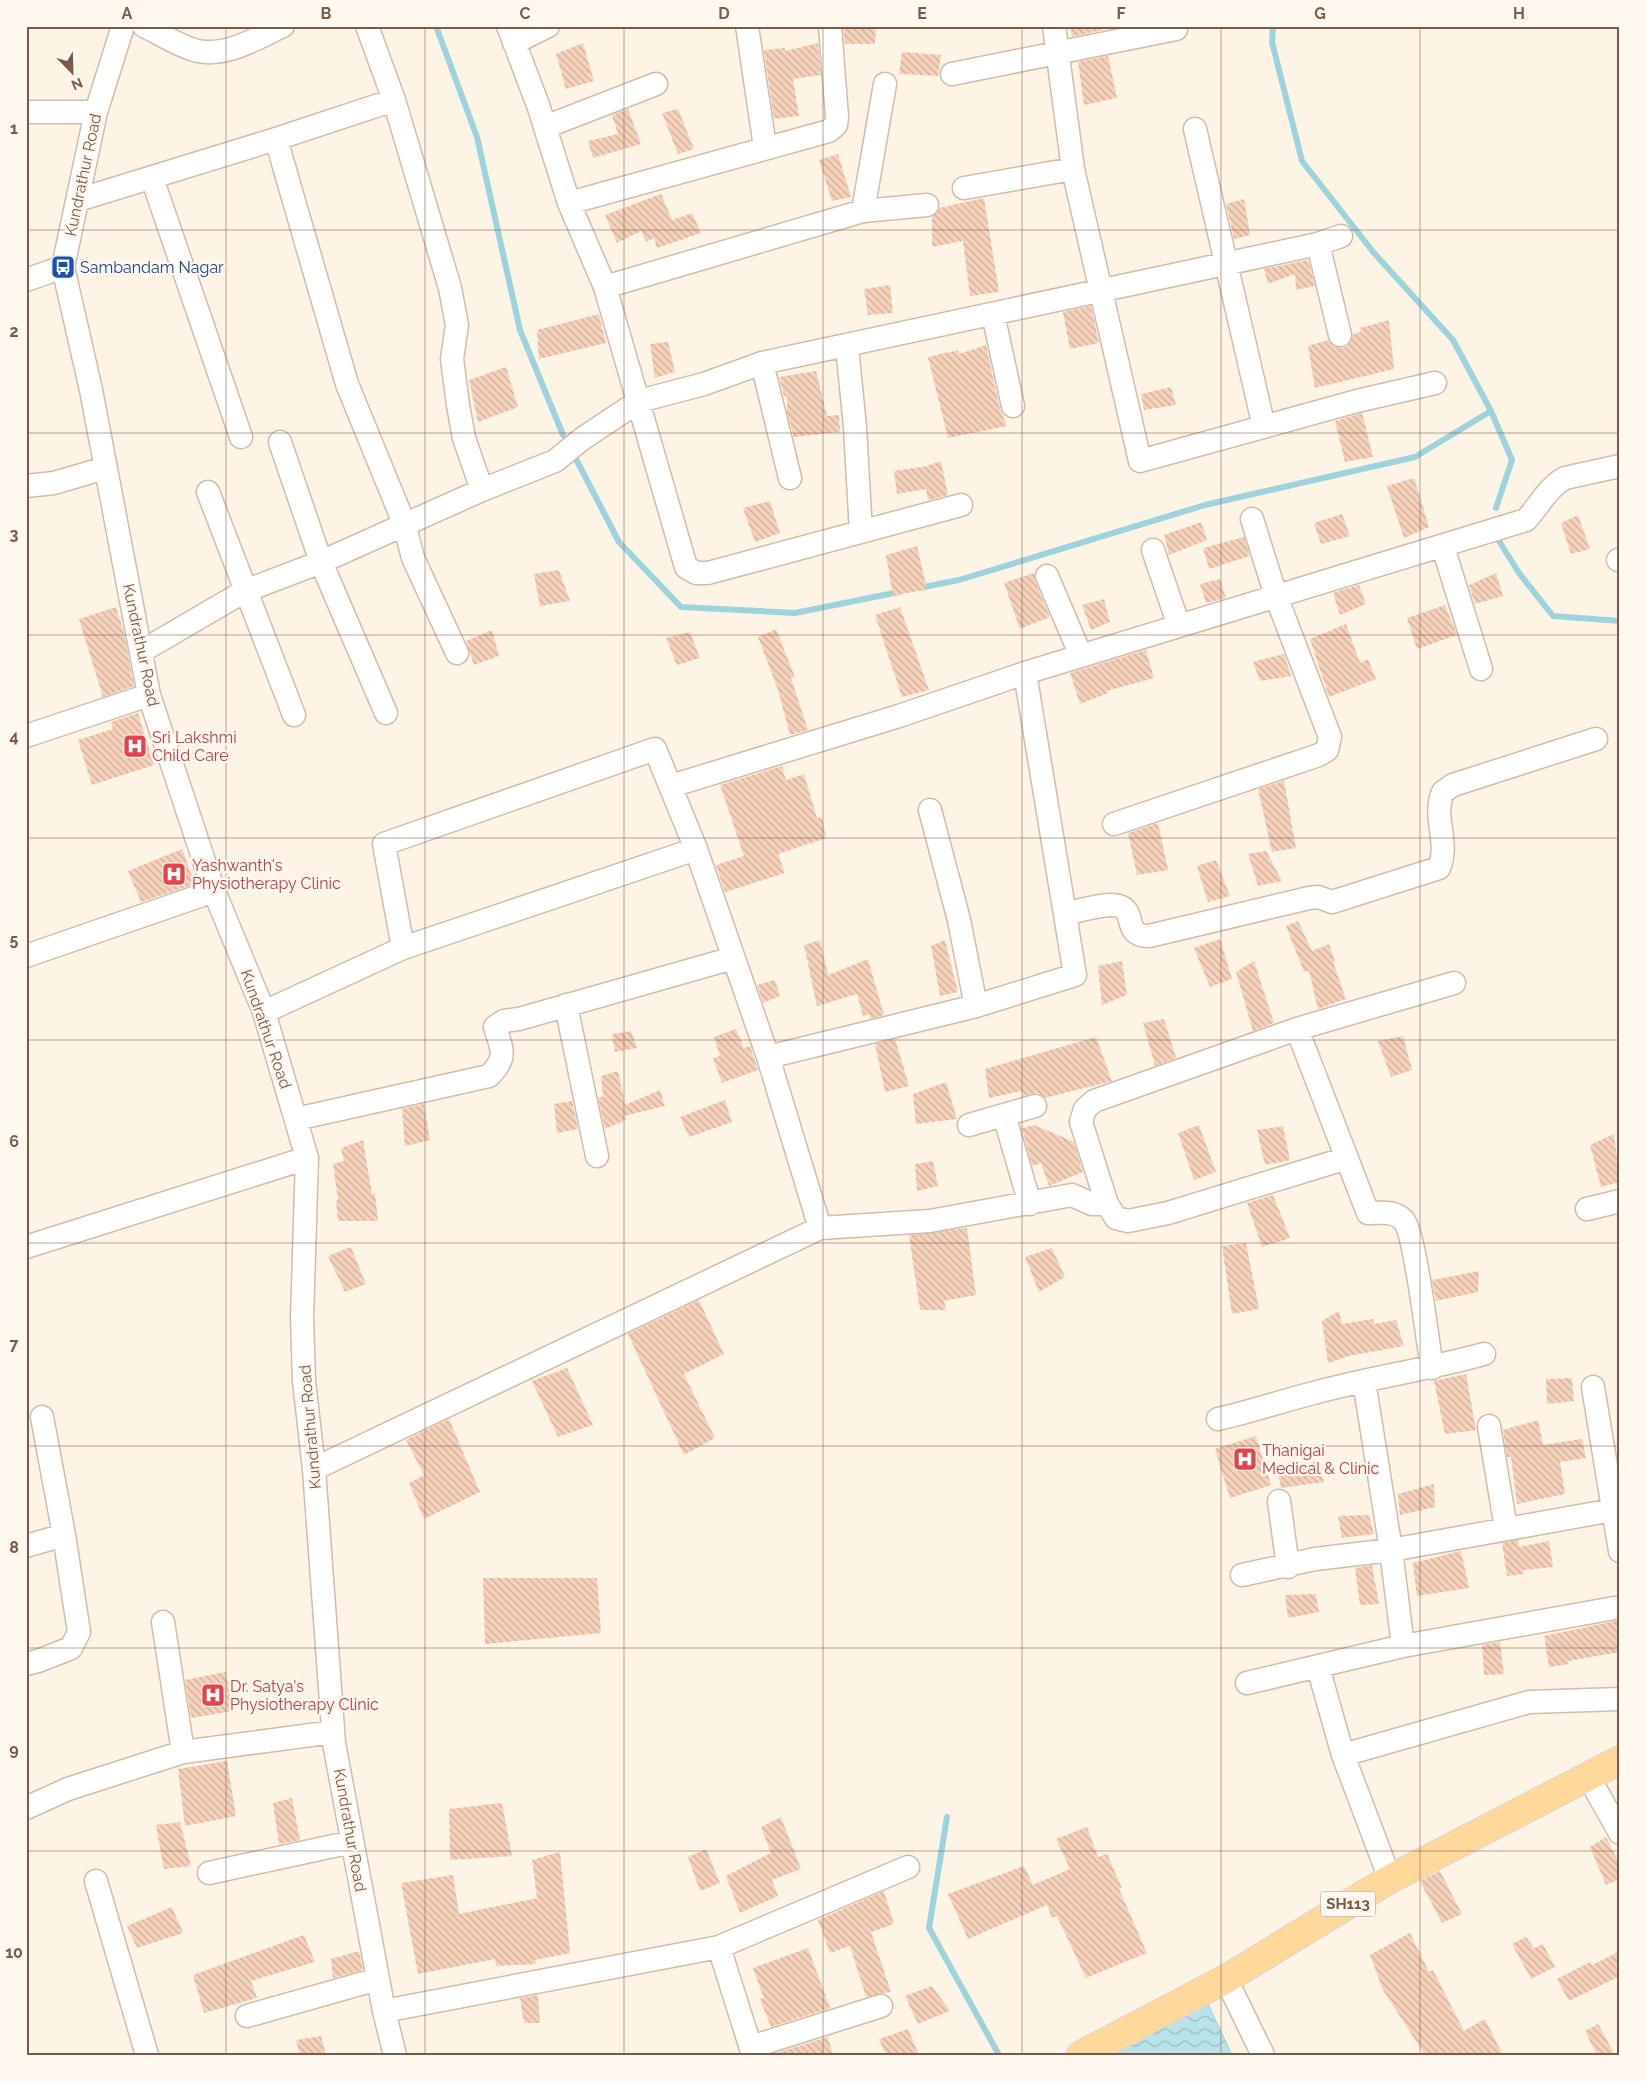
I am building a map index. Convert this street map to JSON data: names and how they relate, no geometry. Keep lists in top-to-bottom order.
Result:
{
  "streets": {
    "main road": ["SH113"],
    "street": ["Kundrathur Road"]
  },
  "places": {
    "bus stop": ["Sambandam Nagar"],
    "hospital": [
      "Sri Lakshmi Child Care",
      "Yashwanth's Physiotherapy Clinic",
      "Thanigai Medical & Clinic",
      "Dr. Satya's Physiotherapy Clinic"
    ]
  },
  "north": "bottom right",
  "grid": {
    "columns": [
      "A",
      "B",
      "C",
      "D",
      "E",
      "F",
      "G",
      "H"
    ],
    "rows": [
      "1",
      "2",
      "3",
      "4",
      "5",
      "6",
      "7",
      "8",
      "9",
      "10"
    ]
  }
}
